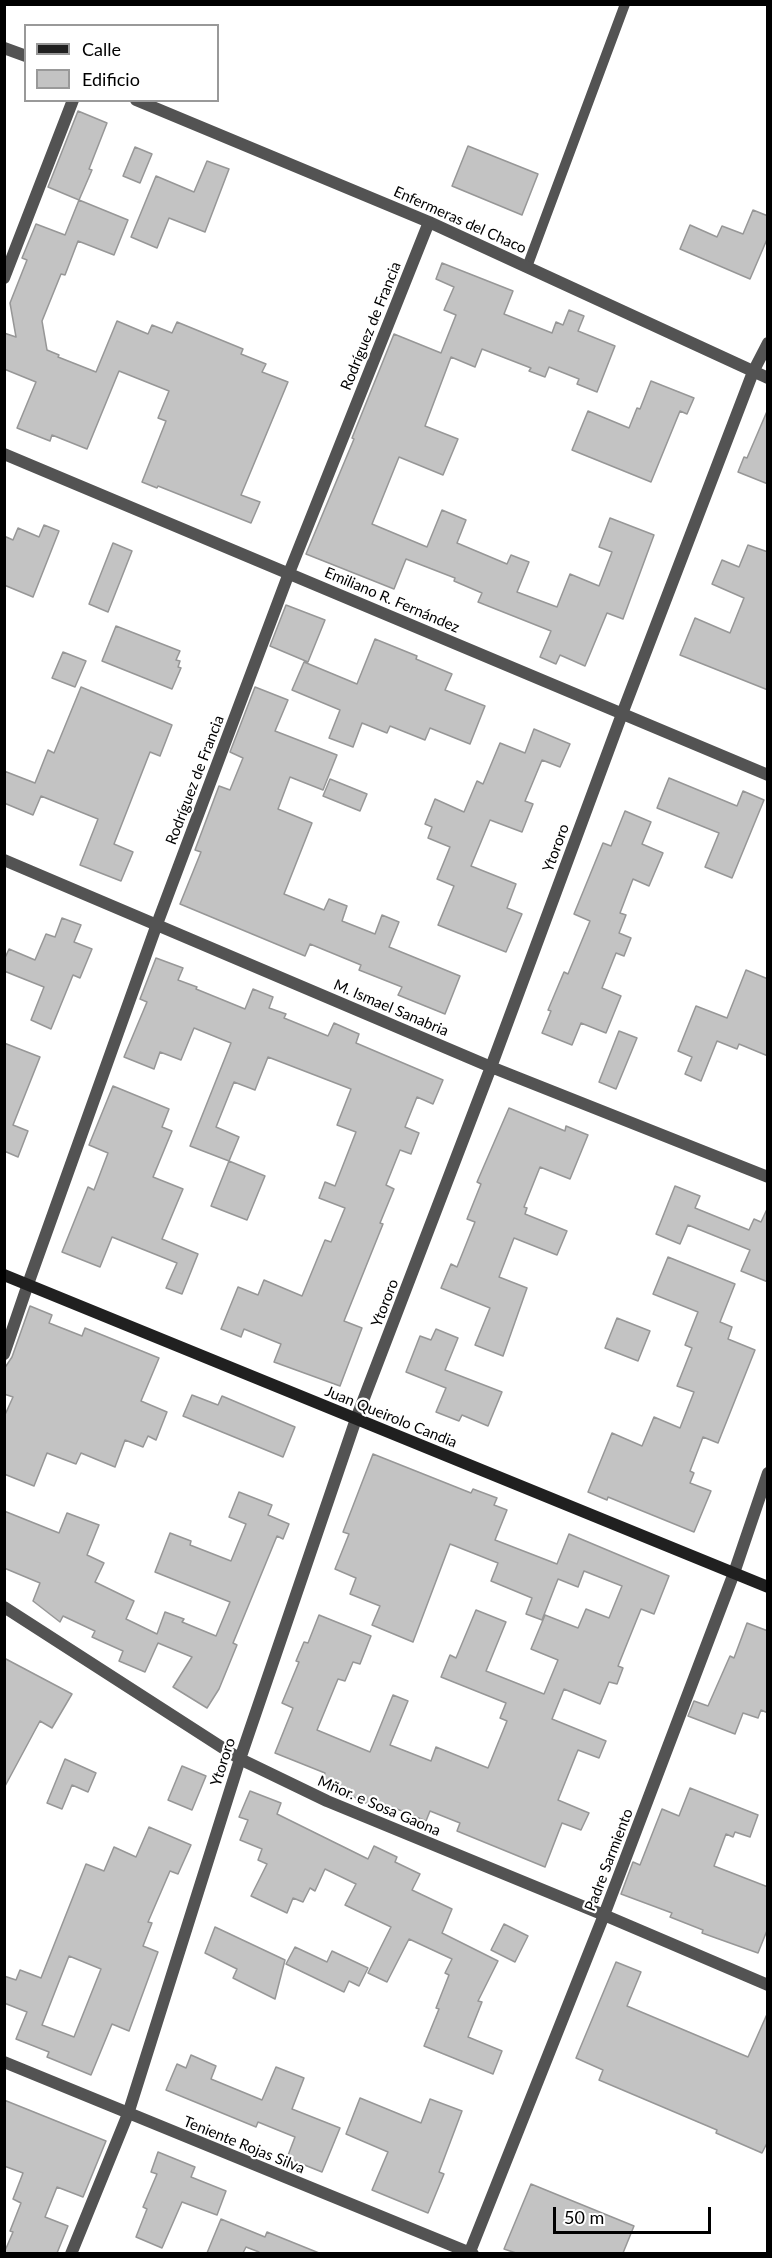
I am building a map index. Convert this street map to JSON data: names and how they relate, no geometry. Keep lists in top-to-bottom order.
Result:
{
  "streets": {
    "street": [
      "Enfermeras del Chaco",
      "Rodríguez de Francia",
      "Emiliano R. Fernández",
      "Ytororo",
      "M. Ismael Sanabria",
      "Juan Queirolo Candia",
      "Mñor. e Sosa Gaona",
      "Padre Sarmiento",
      "Teniente Rojas Silva"
    ]
  },
  "crossings": [
    ["Enfermeras del Chaco", "Rodríguez de Francia"],
    ["Enfermeras del Chaco", "Ytororo"],
    ["Rodríguez de Francia", "Emiliano R. Fernández"],
    ["Rodríguez de Francia", "M. Ismael Sanabria"],
    ["Rodríguez de Francia", "Juan Queirolo Candia"],
    ["Emiliano R. Fernández", "Ytororo"],
    ["Ytororo", "M. Ismael Sanabria"],
    ["Ytororo", "Juan Queirolo Candia"],
    ["Ytororo", "Mñor. e Sosa Gaona"],
    ["Ytororo", "Teniente Rojas Silva"],
    ["Juan Queirolo Candia", "Padre Sarmiento"],
    ["Mñor. e Sosa Gaona", "Padre Sarmiento"],
    ["Padre Sarmiento", "Teniente Rojas Silva"]
  ],
  "legend": ["Calle", "Edificio"],
  "scale_bar": "50 m"
}
